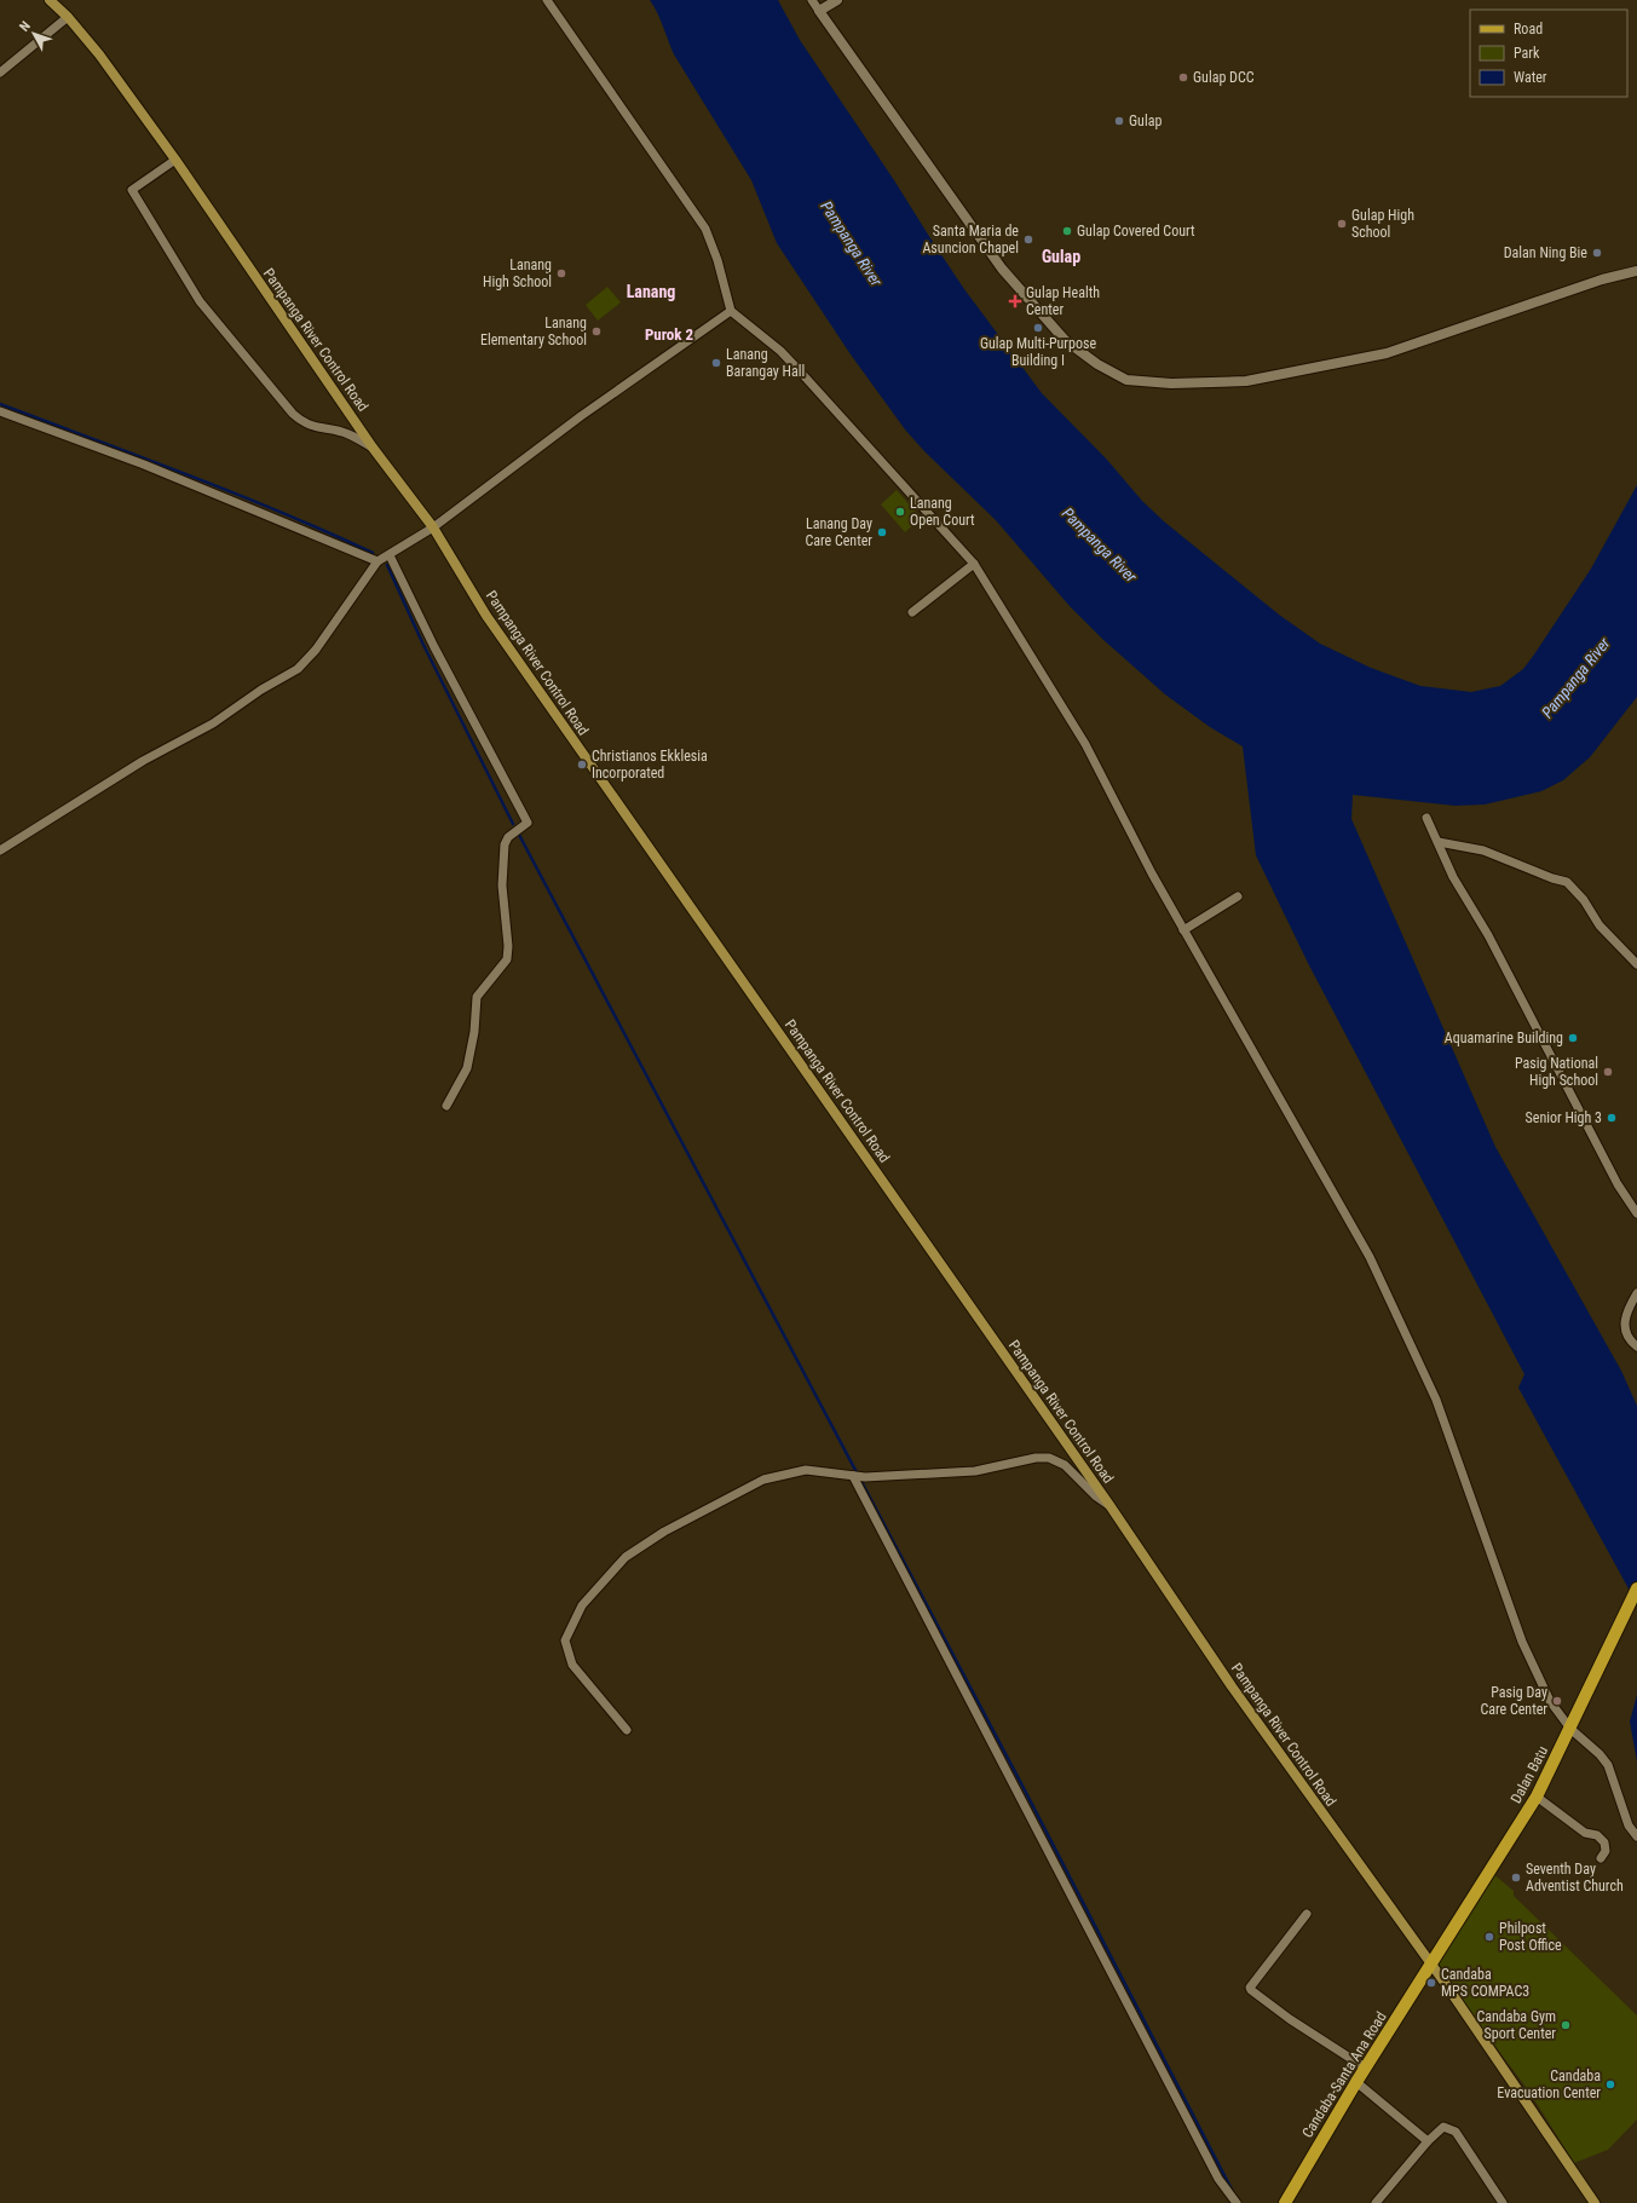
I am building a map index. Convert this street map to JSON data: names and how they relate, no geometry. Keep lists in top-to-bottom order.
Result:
{
  "streets": {
    "main road": ["Pampanga River Control Road", "Dalan Batu", "Candaba-Santa Ana Road"]
  },
  "crossings": [
    ["Pampanga River Control Road", "Dalan Batu"],
    ["Pampanga River Control Road", "Candaba-Santa Ana Road"],
    ["Dalan Batu", "Candaba-Santa Ana Road"]
  ],
  "districts": ["Gulap", "Lanang", "Purok 2"],
  "water": ["Pampanga River"],
  "places": {
    "other": [
      "Gulap DCC",
      "Gulap",
      "Gulap High School",
      "Gulap Covered Court",
      "Santa Maria de Asuncion Chapel",
      "Dalan Ning Bie",
      "Lanang High School",
      "Gulap Multi-Purpose Building I",
      "Lanang Elementary School",
      "Lanang Barangay Hall",
      "Lanang Open Court",
      "Lanang Day Care Center",
      "Christianos Ekklesia Incorporated",
      "Aquamarine Building",
      "Pasig National High School",
      "Senior High 3",
      "Pasig Day Care Center",
      "Seventh Day Adventist Church",
      "Philpost Post Office",
      "Candaba MPS COMPAC3",
      "Candaba Gym Sport Center",
      "Candaba Evacuation Center"
    ],
    "health": ["Gulap Health Center"]
  },
  "legend": ["Road", "Park", "Water"],
  "north": "top left"
}
